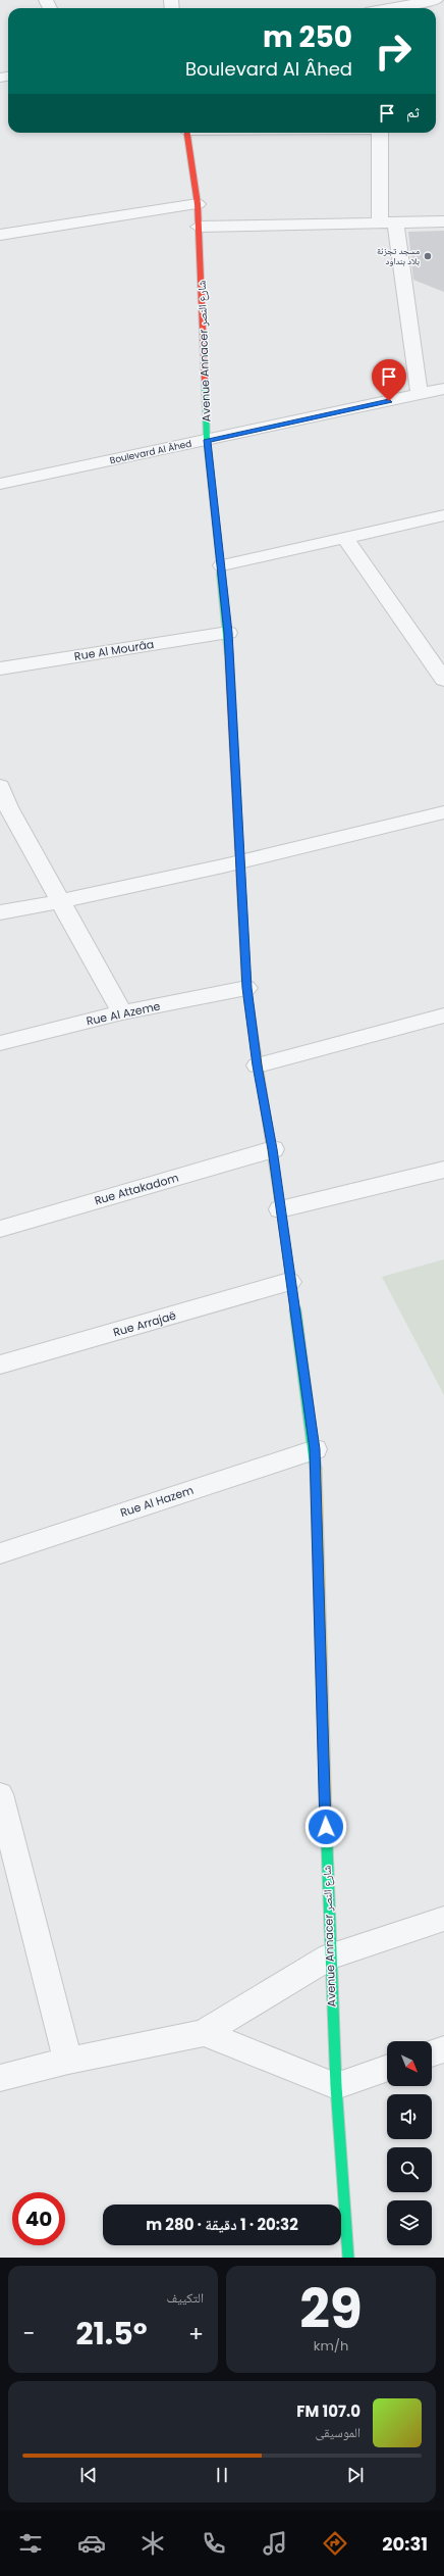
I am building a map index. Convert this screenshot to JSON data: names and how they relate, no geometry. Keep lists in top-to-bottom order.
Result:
{
  "streets": {
    "street": [
      "Avenue Annacer شارع النصر",
      "Boulevard Al Âhed",
      "Rue Al Mourâa",
      "Rue Al Azeme",
      "Rue Attakadom",
      "Rue Arrajaë",
      "Rue Al Hazem"
    ]
  },
  "crossings": [
    ["Avenue Annacer شارع النصر", "Boulevard Al Âhed"],
    ["Avenue Annacer شارع النصر", "Rue Al Mourâa"],
    ["Avenue Annacer شارع النصر", "Rue Al Azeme"],
    ["Avenue Annacer شارع النصر", "Rue Attakadom"],
    ["Avenue Annacer شارع النصر", "Rue Arrajaë"],
    ["Avenue Annacer شارع النصر", "Rue Al Hazem"]
  ],
  "places": ["مسجد تجزئة بلاد بنداود"],
  "north": "bottom right",
  "page": {
    "turn": ["250 m", "Boulevard Al Âhed"],
    "then": "ثم",
    "limit": "40",
    "trip": "20:32 · 1 دقيقة · 280 m",
    "tile": [
      ["29", "km/h"],
      "التكييف"
    ],
    "heat": ["−", "21.5°", "+"],
    "song": ["107.0 FM", "الموسيقى"],
    "tabs": "20:31"
  }
}
